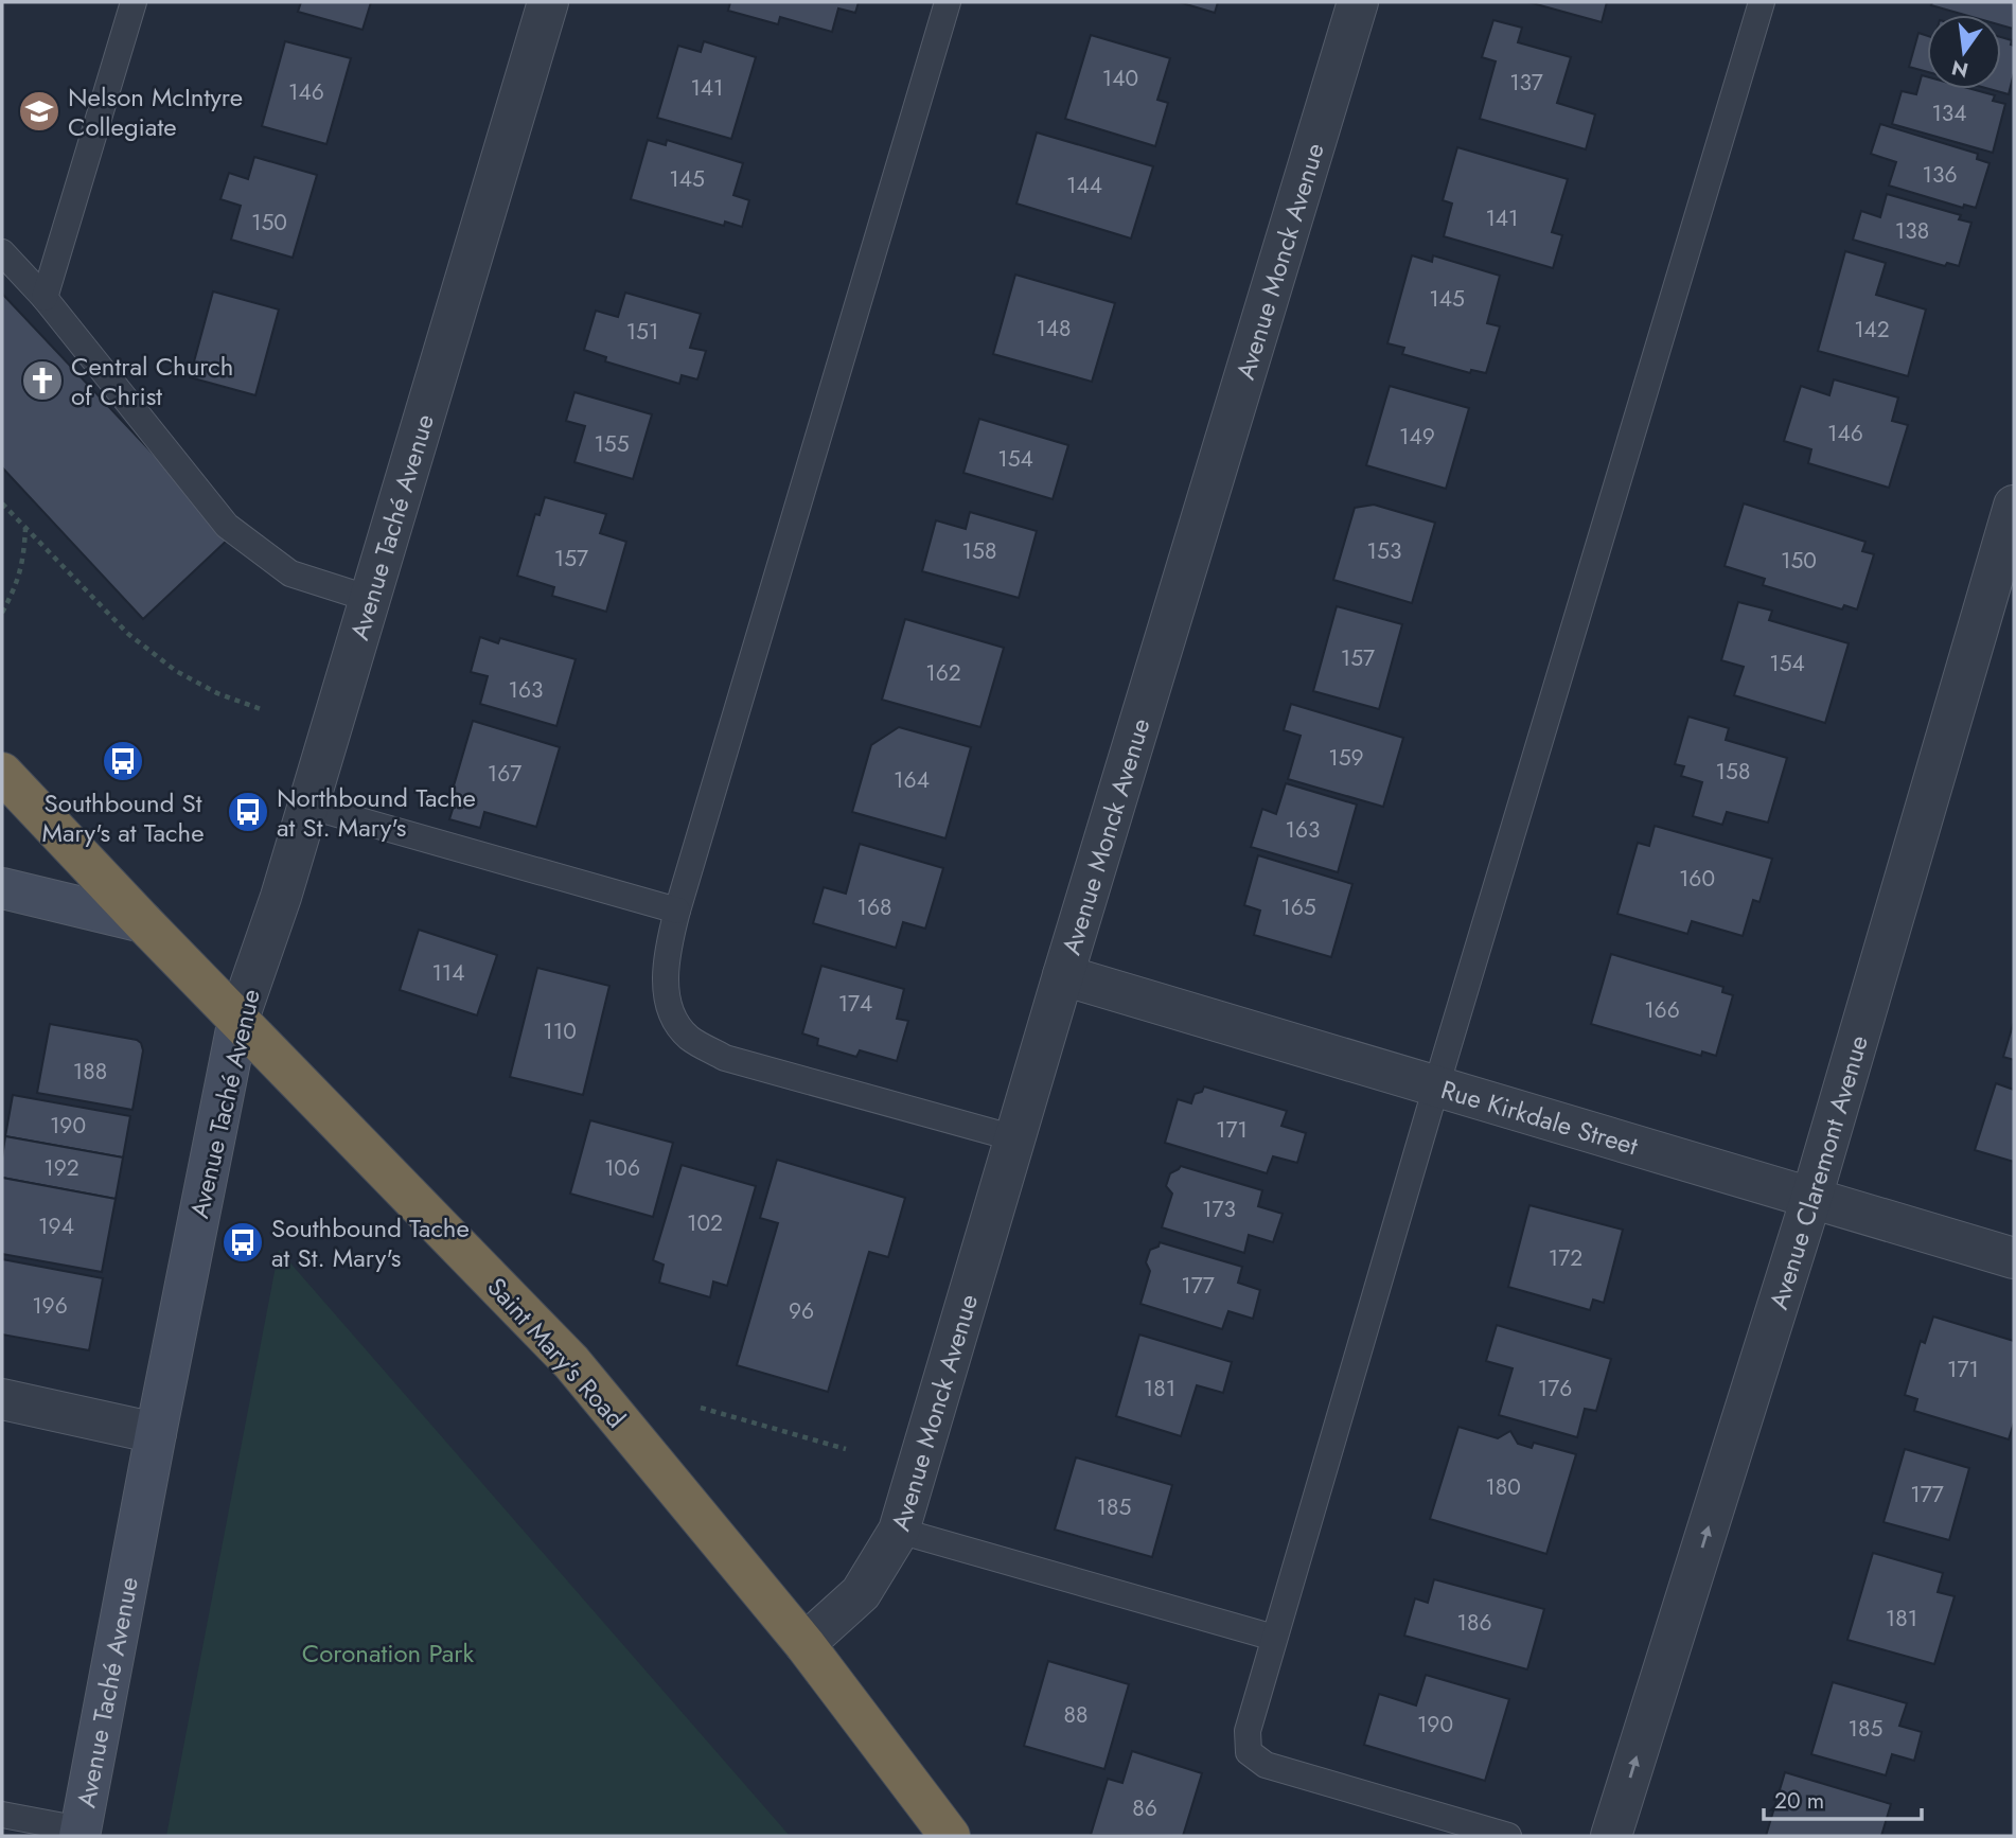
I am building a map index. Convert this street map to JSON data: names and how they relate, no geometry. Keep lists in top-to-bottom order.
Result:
{
  "streets": {
    "highway": ["Saint Mary's Road"],
    "street": [
      "Avenue Monck Avenue",
      "Avenue Taché Avenue",
      "Rue Kirkdale Street",
      "Avenue Claremont Avenue"
    ]
  },
  "crossings": [
    ["Avenue Monck Avenue", "Rue Kirkdale Street"],
    ["Avenue Monck Avenue", "Saint Mary's Road"],
    ["Avenue Taché Avenue", "Saint Mary's Road"],
    ["Rue Kirkdale Street", "Avenue Claremont Avenue"]
  ],
  "one_way": ["Avenue Claremont Avenue"],
  "parks": ["Coronation Park"],
  "places": {
    "school or university": ["Nelson McIntyre Collegiate"],
    "church": ["Central Church of Christ"],
    "bus stop": ["Southbound St Mary's at Tache", "Northbound Tache at St. Mary's", "Southbound Tache at St. Mary's"]
  },
  "house_numbers": [
    "140",
    "137",
    "141",
    "146",
    "134",
    "136",
    "145",
    "144",
    "141",
    "150",
    "138",
    "145",
    "148",
    "142",
    "151",
    "146",
    "149",
    "155",
    "154",
    "158",
    "153",
    "157",
    "150",
    "157",
    "154",
    "162",
    "163",
    "159",
    "158",
    "167",
    "164",
    "163",
    "160",
    "168",
    "165",
    "114",
    "174",
    "166",
    "110",
    "188",
    "190",
    "171",
    "192",
    "106",
    "173",
    "102",
    "194",
    "172",
    "177",
    "196",
    "96",
    "171",
    "181",
    "176",
    "180",
    "177",
    "185",
    "181",
    "186",
    "88",
    "190",
    "185",
    "86"
  ],
  "scale_bar": "20 m",
  "north": "bottom"
}
